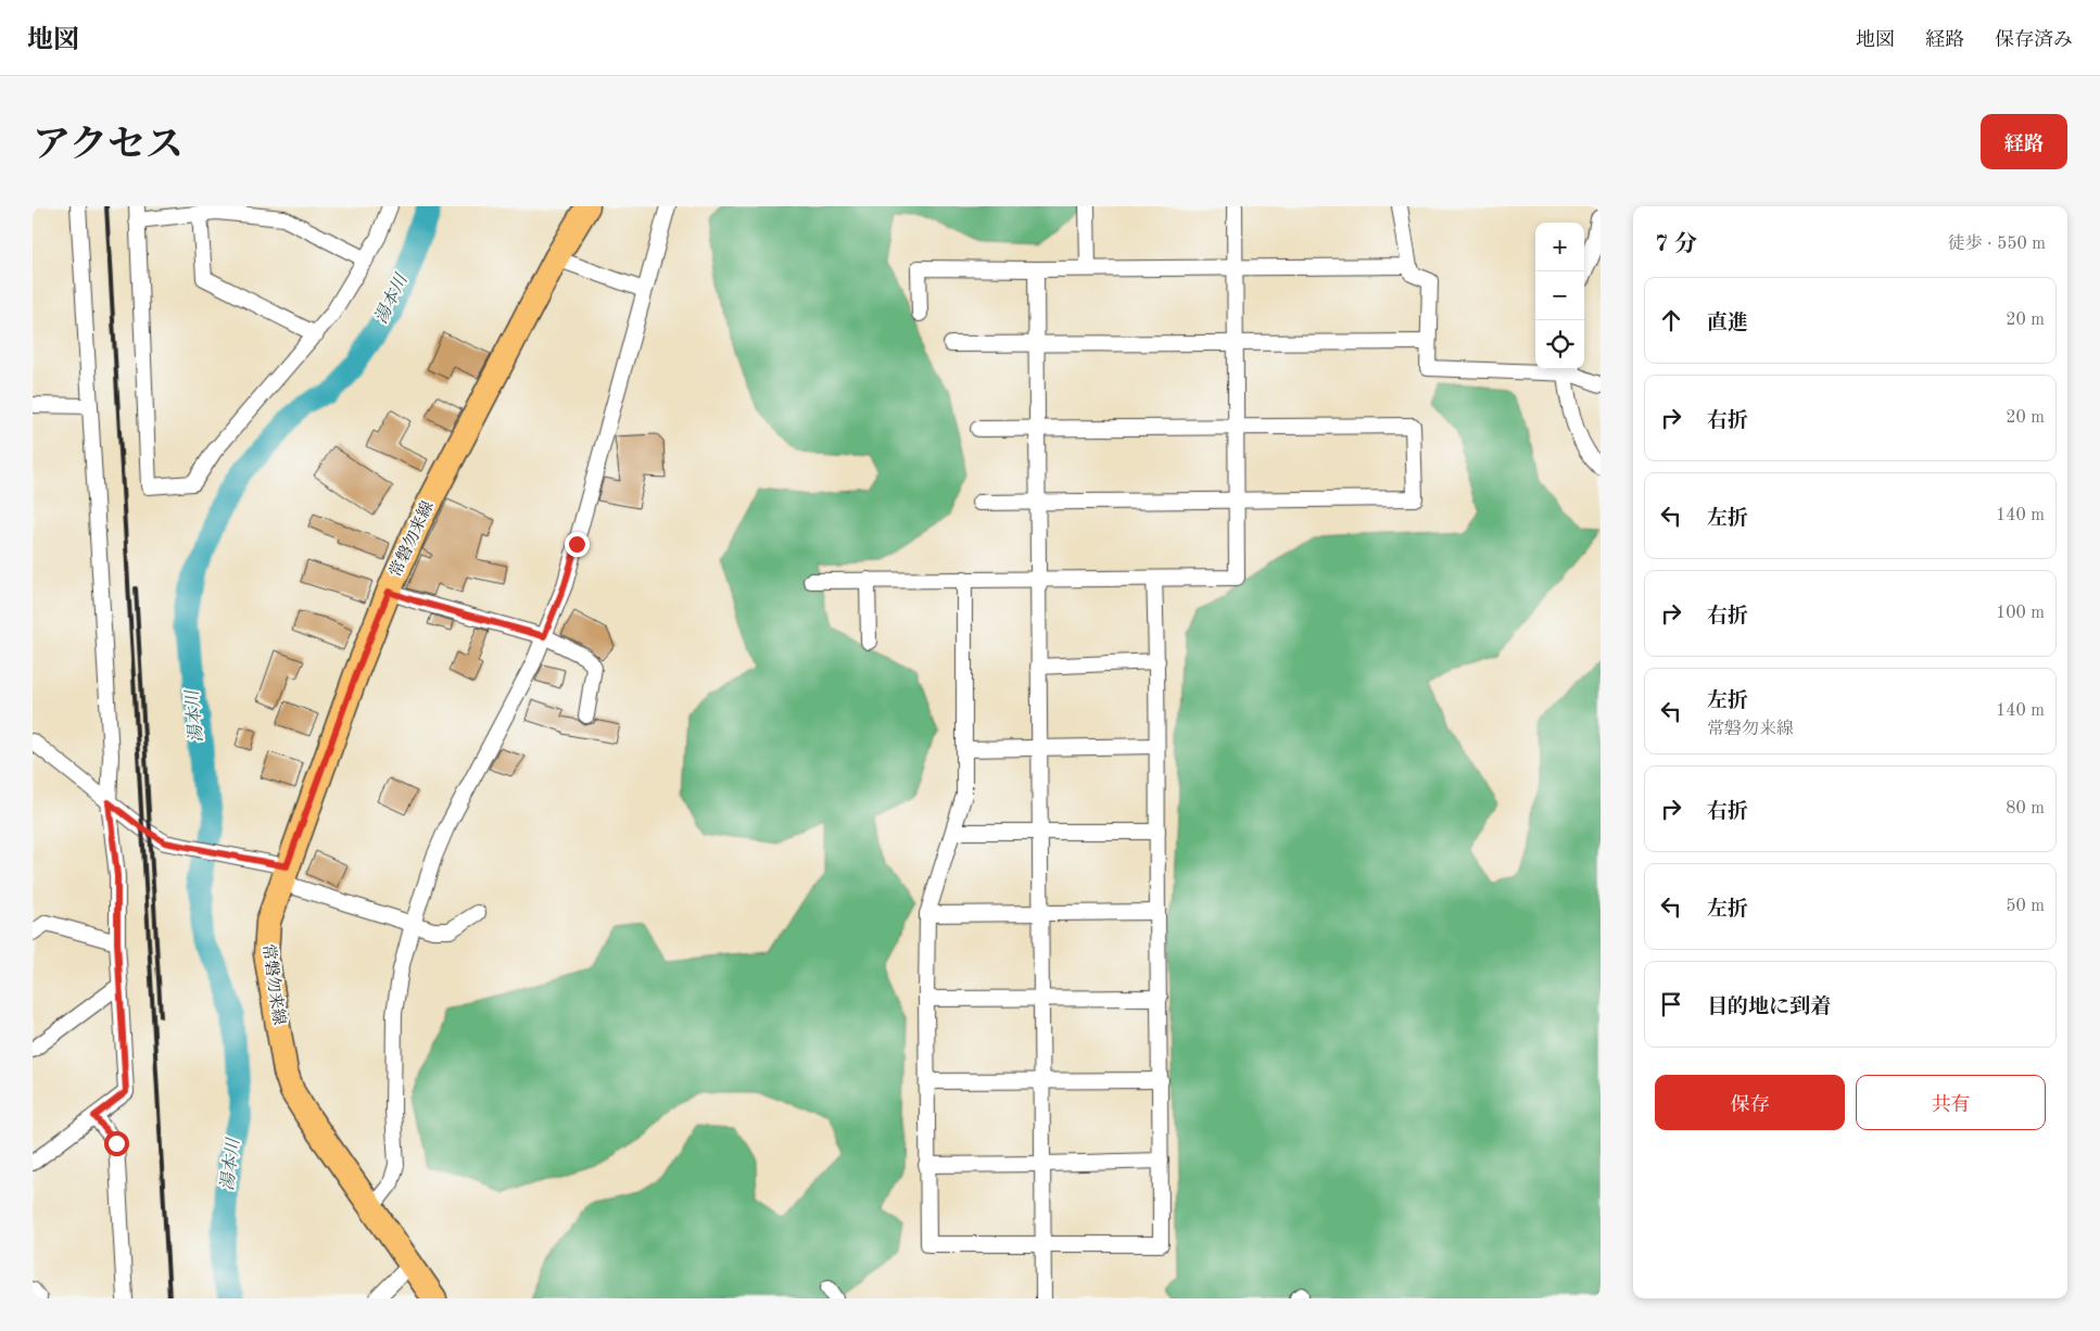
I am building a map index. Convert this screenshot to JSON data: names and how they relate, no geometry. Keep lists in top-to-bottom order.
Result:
{
  "streets": {
    "main road": ["常磐勿来線"]
  },
  "water": ["湯本川"],
  "page": {
    "header": "地図",
    "nav": ["地図", "経路", "保存済み"],
    "title": "アクセス",
    "buttons": [
      "経路",
      ["保存", "共有"]
    ],
    "heading": ["7 分", "徒歩 · 550 m"],
    "map_buttons": ["+", "−"],
    "list": [
      ["直進", "20 m"],
      ["右折", "20 m"],
      ["左折", "140 m"],
      ["右折", "100 m"],
      ["左折", "常磐勿来線", "140 m"],
      ["右折", "80 m"],
      ["左折", "50 m"],
      "目的地に到着"
    ]
  }
}
